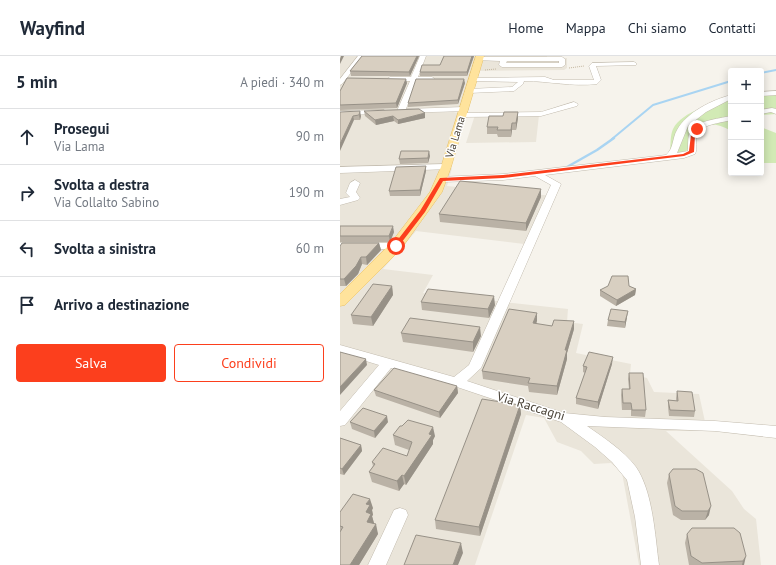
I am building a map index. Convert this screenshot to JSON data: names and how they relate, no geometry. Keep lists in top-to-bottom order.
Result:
{
  "streets": {
    "main road": ["Via Lama"],
    "street": ["Via Raccagni"]
  },
  "page": {
    "header": "Wayfind",
    "nav": [
      "Home",
      "Mappa",
      "Chi siamo",
      "Contatti"
    ],
    "heading": ["5 min", "A piedi · 340 m"],
    "map_buttons": ["+", "−"],
    "list": [
      ["Prosegui", "Via Lama", "90 m"],
      ["Svolta a destra", "Via Collalto Sabino", "190 m"],
      ["Svolta a sinistra", "60 m"],
      "Arrivo a destinazione"
    ],
    "buttons": ["Salva", "Condividi"]
  }
}
